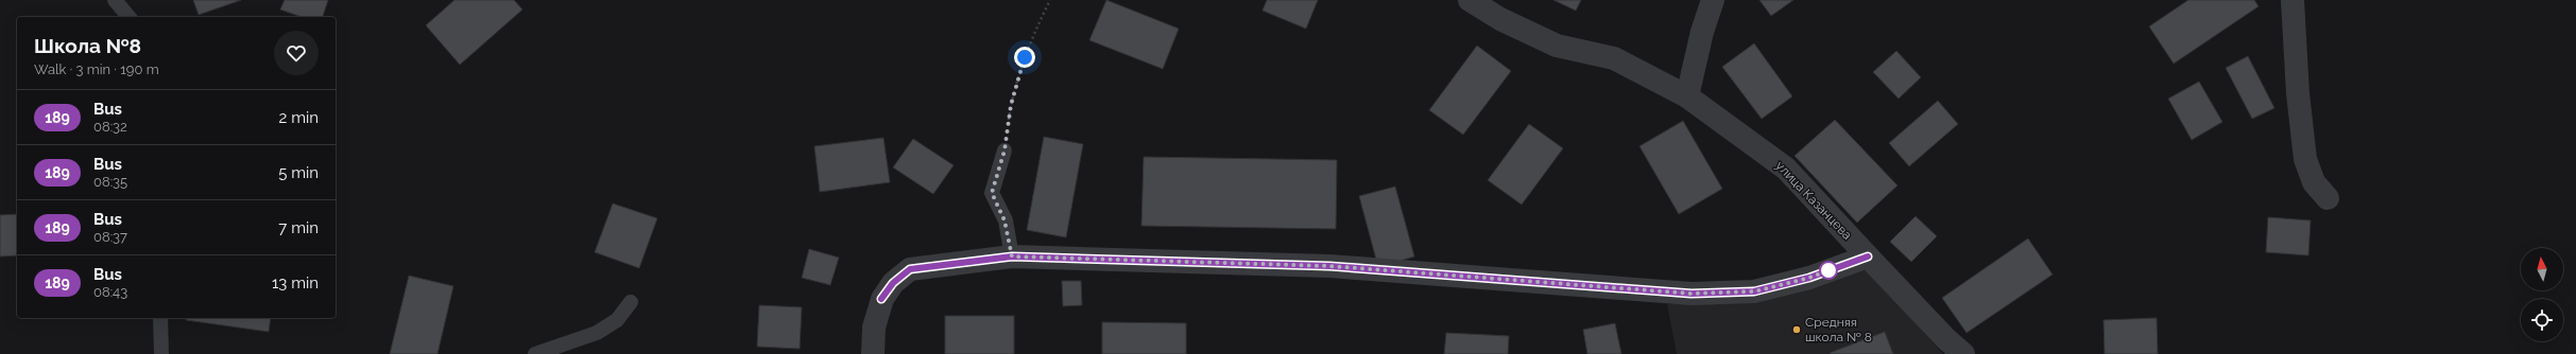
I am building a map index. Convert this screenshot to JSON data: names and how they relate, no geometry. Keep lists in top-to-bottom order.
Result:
{
  "streets": {
    "street": ["улица Казанцева"]
  },
  "places": ["Средняя школа № 8"],
  "lines": ["bus line 189"],
  "north": "top",
  "page": {
    "heading": ["Школа №8", "Walk · 3 min · 190 m"],
    "list": [
      {
        "mark": "189",
        "name": "Bus",
        "note": "08:32",
        "value": "2 min"
      },
      {
        "mark": "189",
        "name": "Bus",
        "note": "08:35",
        "value": "5 min"
      },
      {
        "mark": "189",
        "name": "Bus",
        "note": "08:37",
        "value": "7 min"
      },
      {
        "mark": "189",
        "name": "Bus",
        "note": "08:43",
        "value": "13 min"
      }
    ]
  }
}
